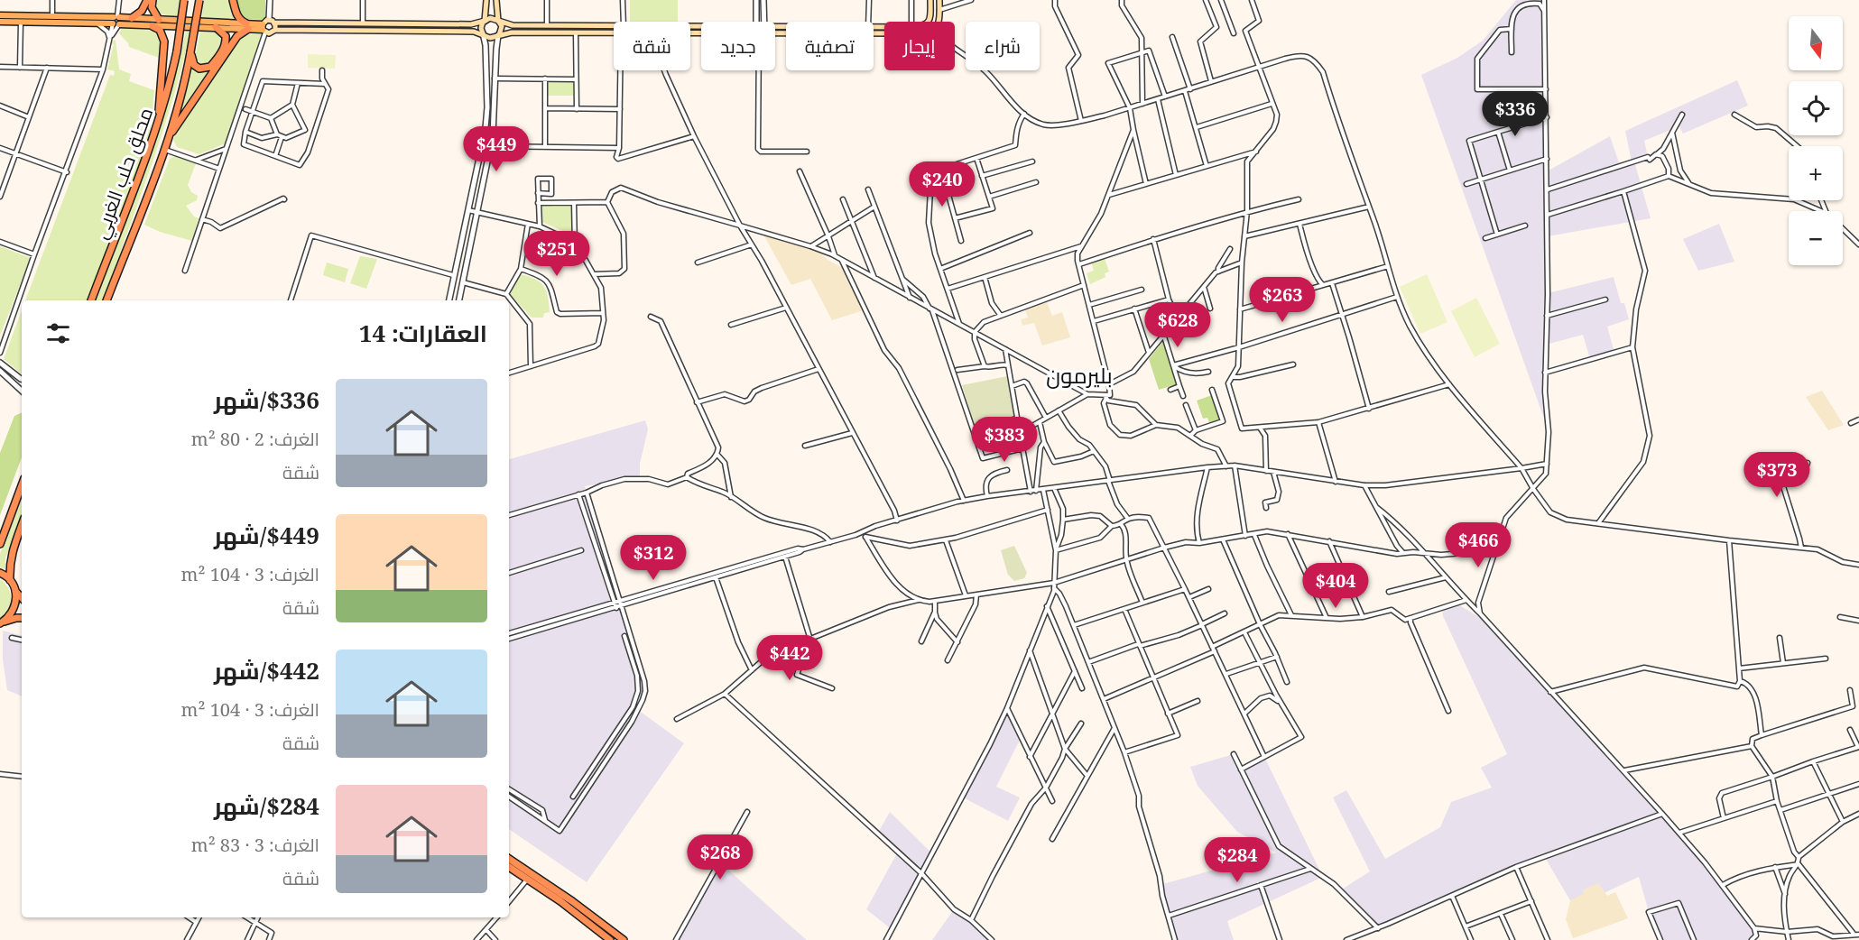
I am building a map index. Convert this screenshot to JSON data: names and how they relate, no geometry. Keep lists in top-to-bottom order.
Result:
{
  "streets": {
    "highway": ["محلق حلب الغربي"]
  },
  "districts": ["بليرمون"],
  "north": "bottom",
  "page": {
    "map_buttons": ["+", "−"],
    "chip": [
      "شراء",
      "إيجار",
      "تصفية",
      "جديد",
      "شقة"
    ],
    "price": [
      "$336",
      "$449",
      "$240",
      "$251",
      "$263",
      "$628",
      "$383",
      "$373",
      "$466",
      "$312",
      "$404",
      "$442",
      "$268",
      "$284"
    ],
    "heading": "العقارات: 14",
    "list": [
      {
        "name": "$336/شهر",
        "note": "الغرف: 2 · 80 m² · شقة"
      },
      {
        "name": "$449/شهر",
        "note": "الغرف: 3 · 104 m² · شقة"
      },
      {
        "name": "$442/شهر",
        "note": "الغرف: 3 · 104 m² · شقة"
      },
      {
        "name": "$284/شهر",
        "note": "الغرف: 3 · 83 m² · شقة"
      }
    ]
  }
}
